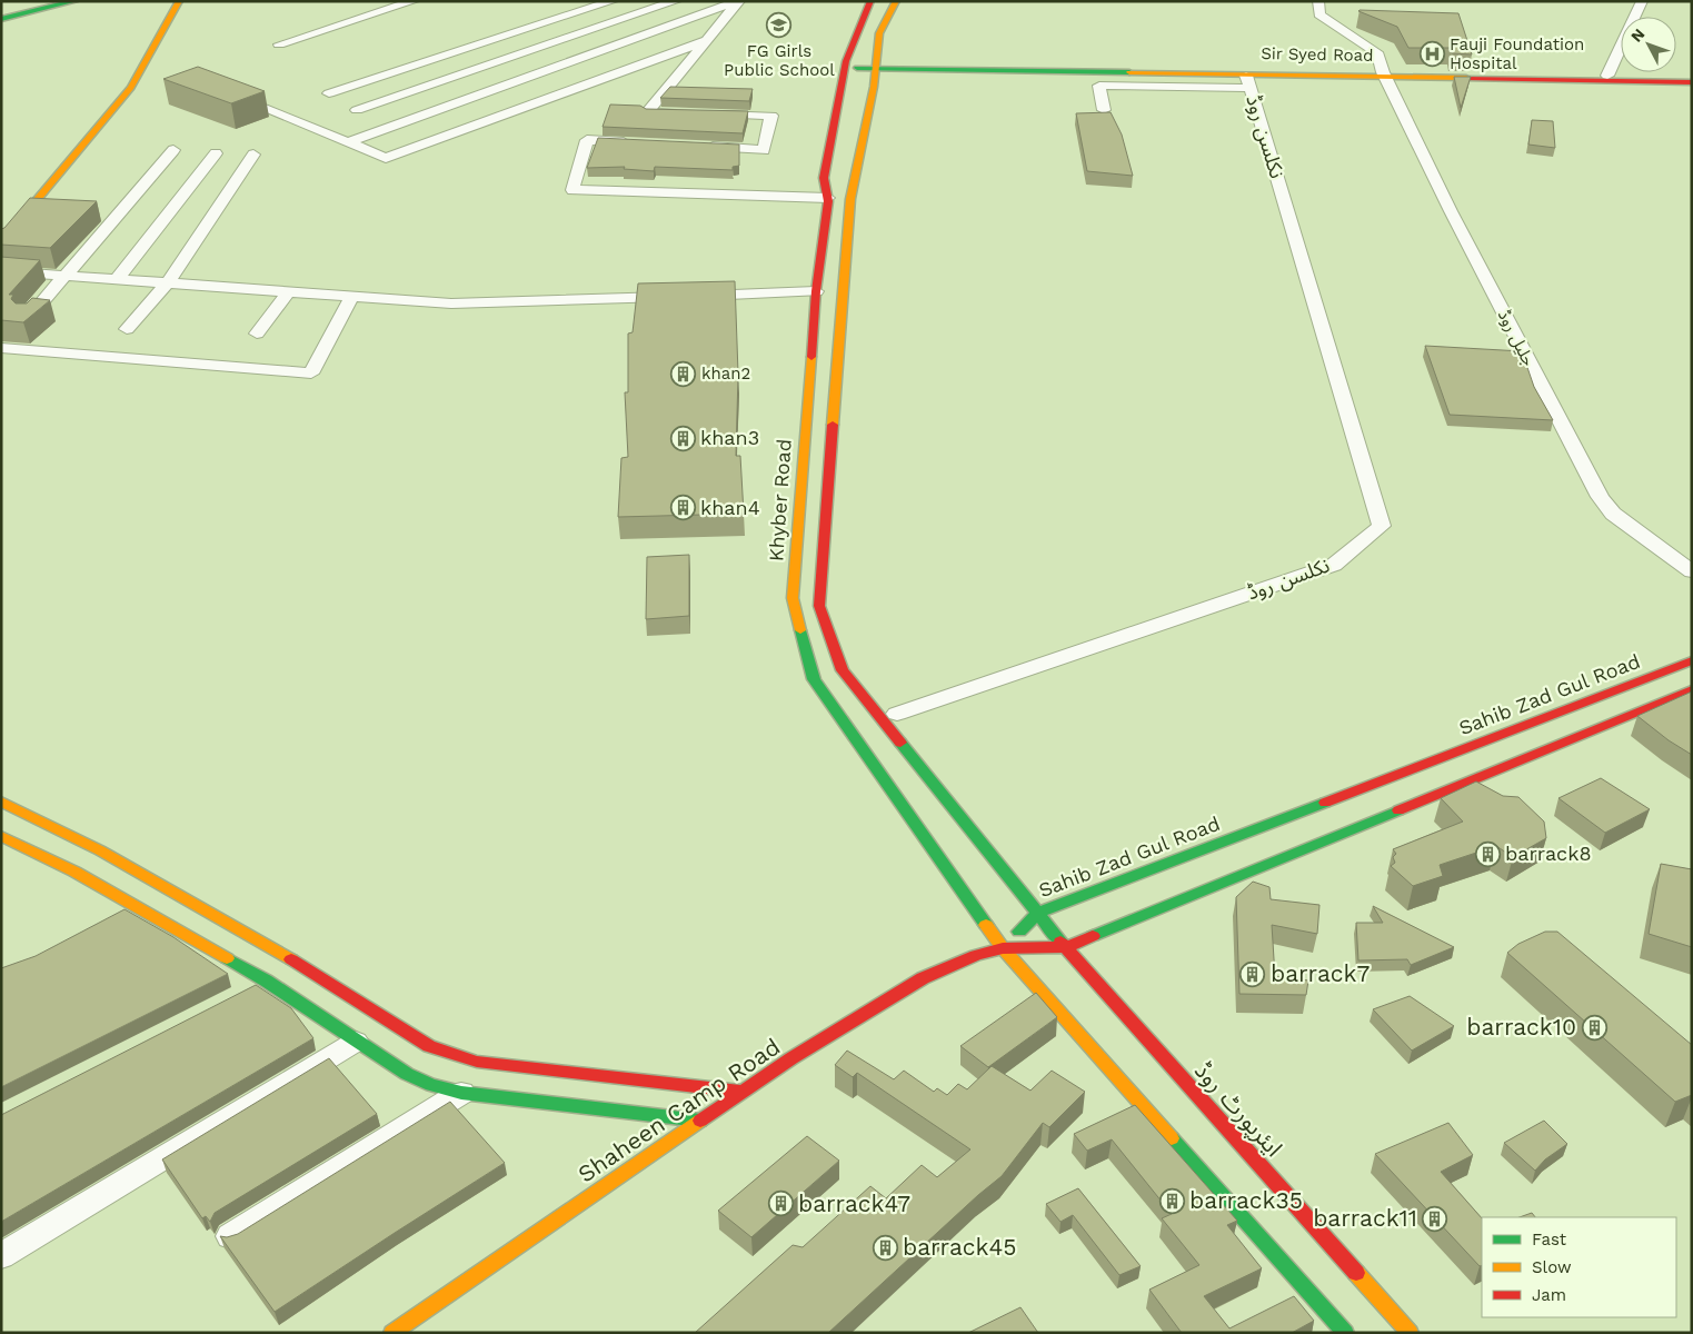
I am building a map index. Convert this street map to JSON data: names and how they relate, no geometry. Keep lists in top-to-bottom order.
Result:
{
  "streets": {
    "main road": [
      "Sir Syed Road",
      "Khyber Road",
      "Sahib Zad Gul Road",
      "ایئرپورٹ روڈ",
      "Shaheen Camp Road"
    ],
    "street": ["نکلسن روڈ", "جلیل روڈ"]
  },
  "crossings": [
    ["Sir Syed Road", "نکلسن روڈ"],
    ["Sir Syed Road", "جلیل روڈ"],
    ["Khyber Road", "Sahib Zad Gul Road"],
    ["Khyber Road", "Shaheen Camp Road"],
    ["Sahib Zad Gul Road", "ایئرپورٹ روڈ"],
    ["Sahib Zad Gul Road", "Shaheen Camp Road"]
  ],
  "places": {
    "school or university": ["FG Girls Public School"],
    "hospital": ["Fauji Foundation Hospital"],
    "building": [
      "khan2",
      "khan3",
      "khan4",
      "barrack8",
      "barrack7",
      "barrack10",
      "barrack35",
      "barrack47",
      "barrack11",
      "barrack45"
    ]
  },
  "legend": ["Fast", "Slow", "Jam"],
  "north": "top left"
}
